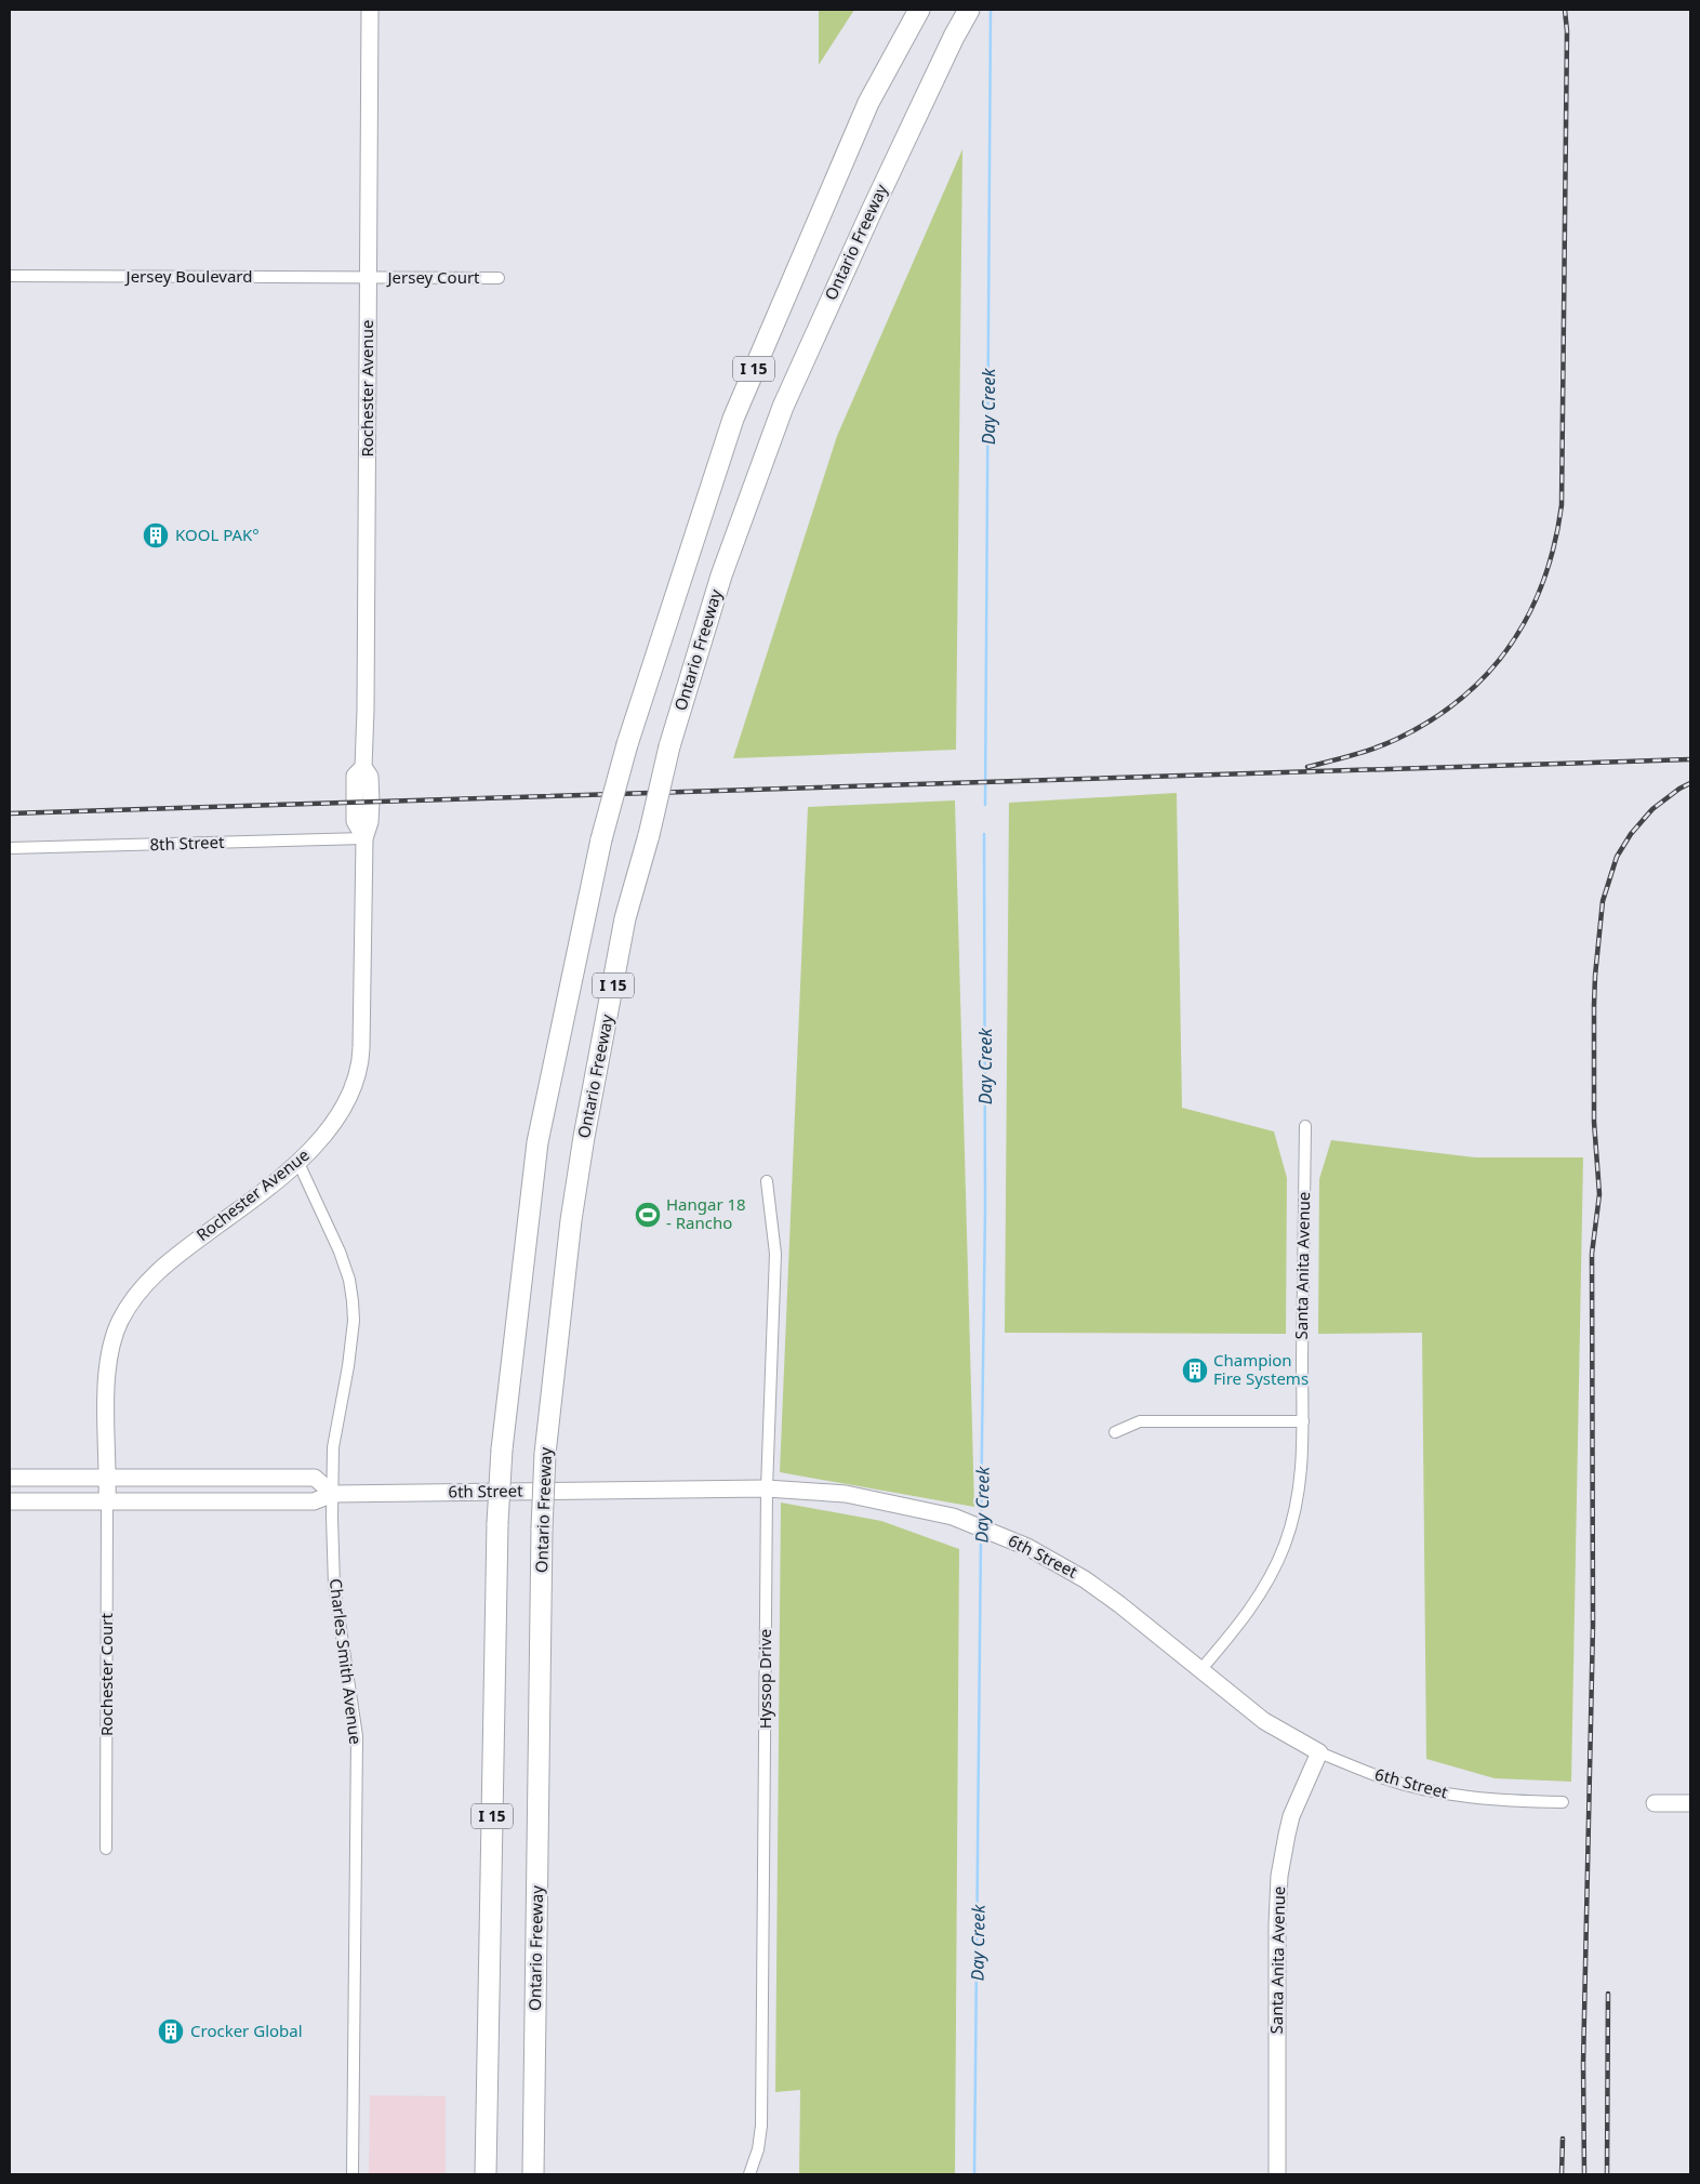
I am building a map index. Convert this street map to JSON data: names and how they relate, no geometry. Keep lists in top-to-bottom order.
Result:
{
  "streets": {
    "highway": ["Ontario Freeway", "I 15"],
    "street": [
      "Jersey Boulevard",
      "Jersey Court",
      "Rochester Avenue",
      "8th Street",
      "Santa Anita Avenue",
      "6th Street",
      "Charles Smith Avenue",
      "Rochester Court",
      "Hyssop Drive"
    ]
  },
  "crossings": [
    ["Jersey Boulevard", "Jersey Court"],
    ["Jersey Boulevard", "Rochester Avenue"],
    ["Jersey Court", "Rochester Avenue"],
    ["Rochester Avenue", "8th Street"],
    ["Rochester Avenue", "6th Street"],
    ["Rochester Avenue", "Charles Smith Avenue"],
    ["Rochester Avenue", "Rochester Court"],
    ["Santa Anita Avenue", "6th Street"],
    ["6th Street", "Charles Smith Avenue"],
    ["6th Street", "Rochester Court"],
    ["6th Street", "Hyssop Drive"]
  ],
  "water": ["Day Creek"],
  "places": {
    "building": ["KOOL PAK°", "Champion Fire Systems", "Crocker Global"],
    "sports": ["Hangar 18 - Rancho"]
  }
}
